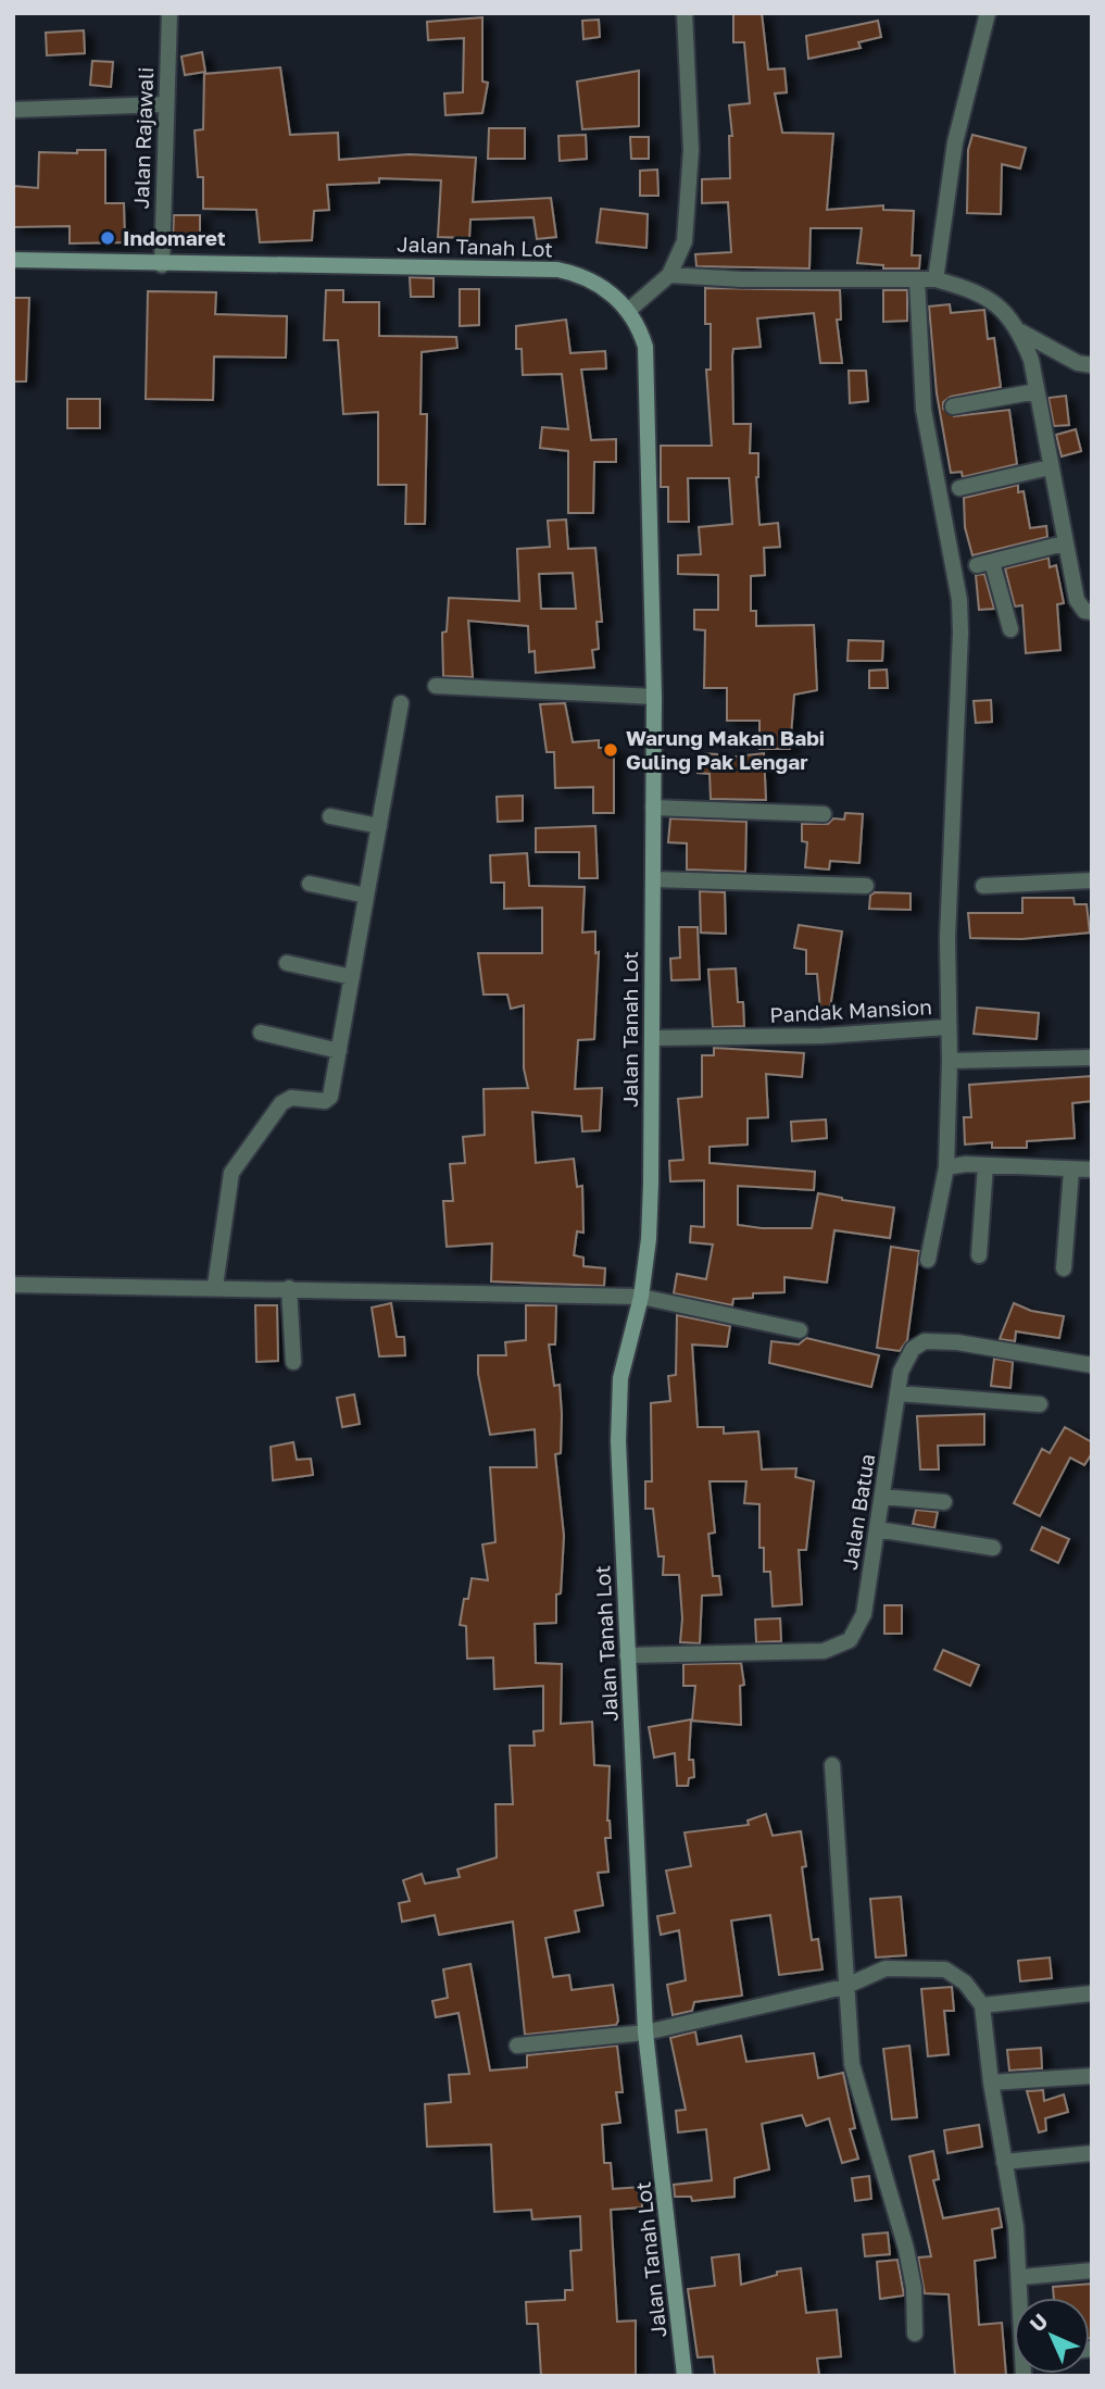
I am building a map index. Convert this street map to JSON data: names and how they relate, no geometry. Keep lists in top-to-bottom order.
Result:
{
  "streets": {
    "main road": ["Jalan Tanah Lot"],
    "street": ["Jalan Rajawali", "Pandak Mansion", "Jalan Batua"]
  },
  "crossings": [
    ["Jalan Rajawali", "Jalan Tanah Lot"],
    ["Jalan Tanah Lot", "Pandak Mansion"],
    ["Jalan Tanah Lot", "Jalan Batua"]
  ],
  "places": ["Indomaret", "Warung Makan Babi Guling Pak Lengar"],
  "north": "top left"
}
